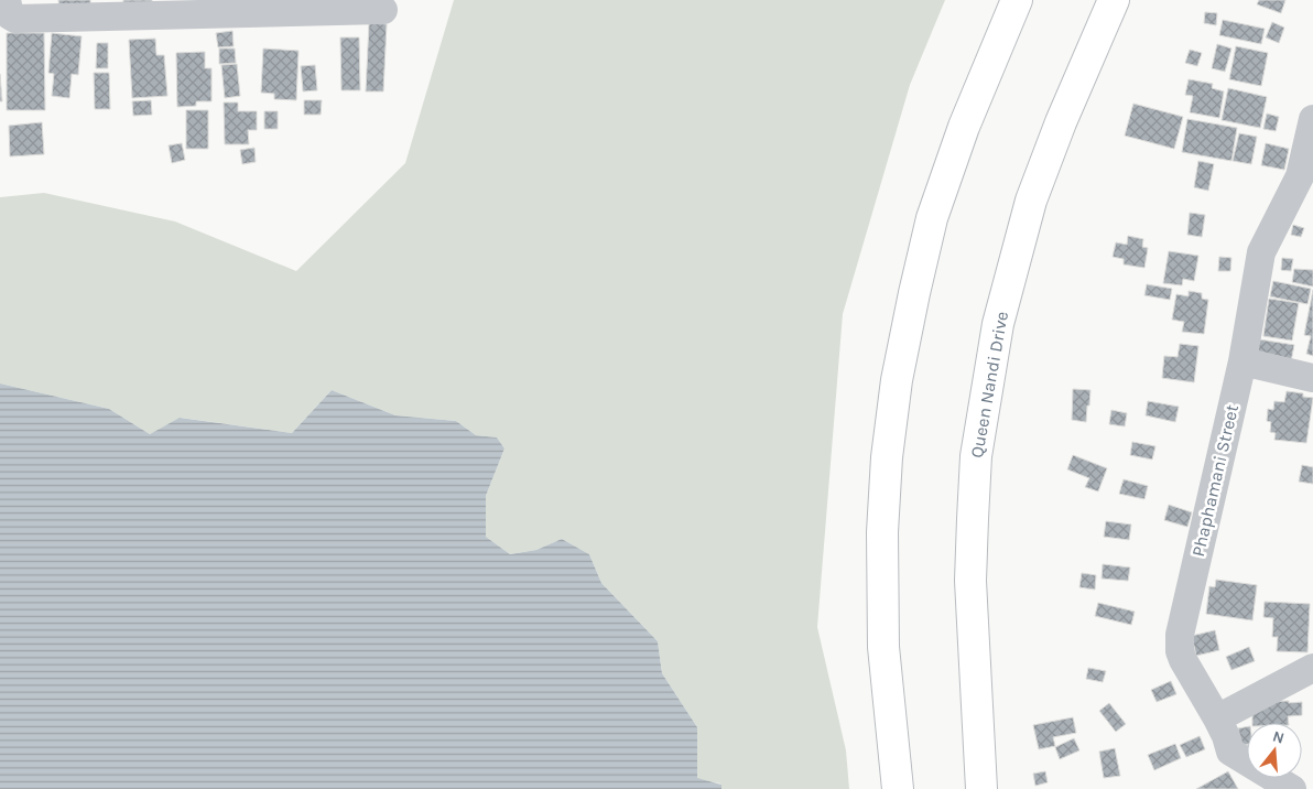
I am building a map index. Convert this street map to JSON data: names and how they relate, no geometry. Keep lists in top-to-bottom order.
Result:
{
  "streets": {
    "main road": ["Queen Nandi Drive"],
    "street": ["Phaphamani Street"]
  },
  "north": "top"
}
